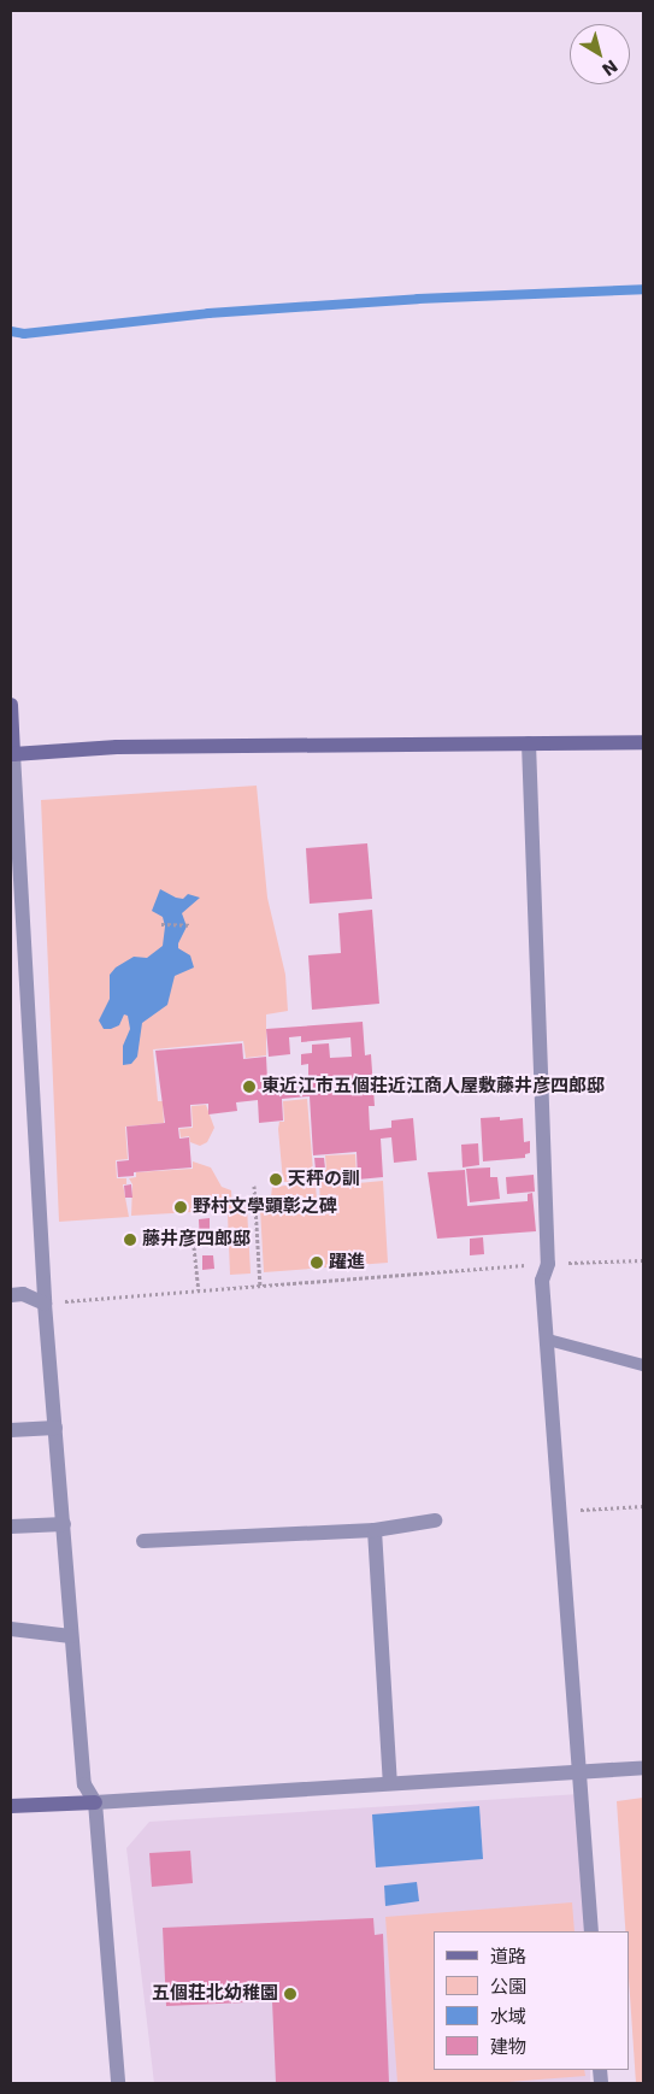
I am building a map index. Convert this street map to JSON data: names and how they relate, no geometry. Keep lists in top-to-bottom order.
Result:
{
  "places": [
    "東近江市五個荘近江商人屋敷藤井彦四郎邸",
    "天秤の訓",
    "野村文學顕彰之碑",
    "藤井彦四郎邸",
    "躍進",
    "五個荘北幼稚園"
  ],
  "legend": [
    "道路",
    "公園",
    "水域",
    "建物"
  ],
  "north": "bottom right"
}
